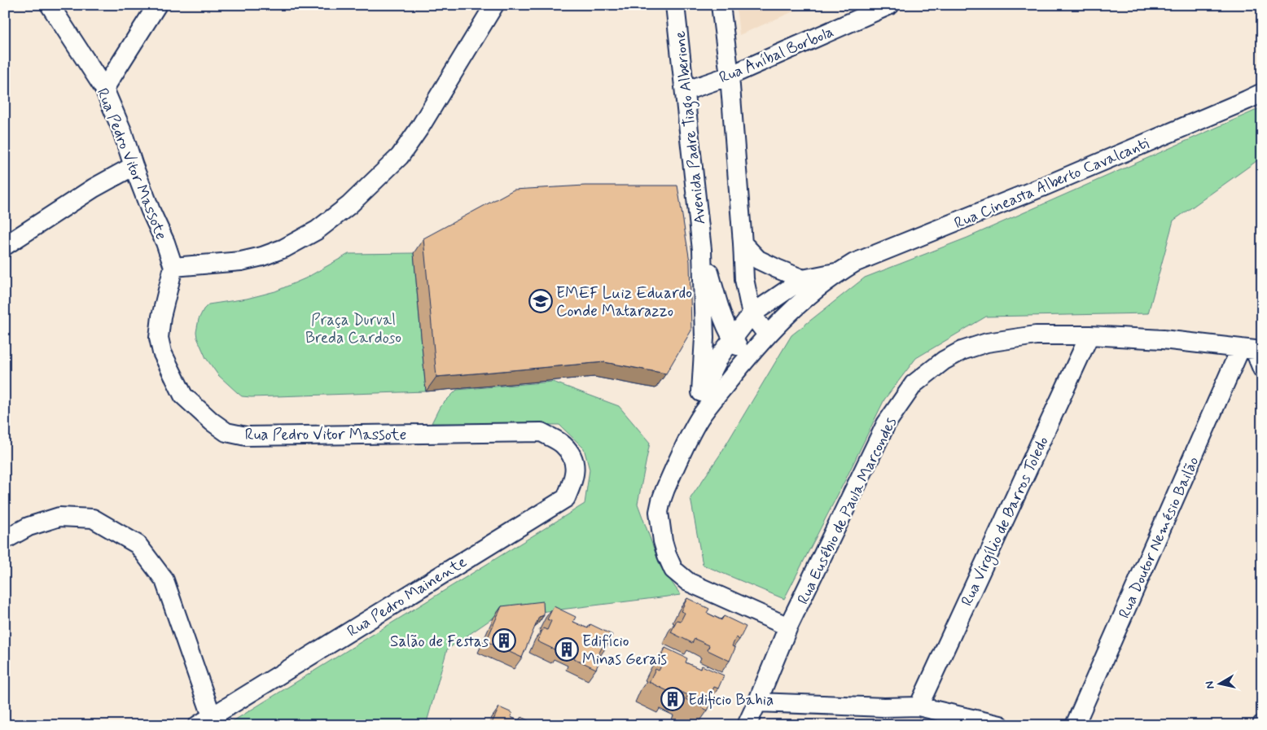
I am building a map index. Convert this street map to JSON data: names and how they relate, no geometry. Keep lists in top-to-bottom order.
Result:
{
  "streets": {
    "street": [
      "Rua Aníbal Borbola",
      "Avenida Padre Tiago Alberione",
      "Rua Pedro Vitor Massote",
      "Rua Cineasta Alberto Cavalcanti",
      "Rua Eusébio de Paula Marcondes",
      "Rua Virgílio de Barros Toledo",
      "Rua Doutor Nemésio Bailão",
      "Rua Pedro Mainente"
    ]
  },
  "crossings": [
    ["Rua Aníbal Borbola", "Avenida Padre Tiago Alberione"],
    ["Avenida Padre Tiago Alberione", "Rua Cineasta Alberto Cavalcanti"],
    ["Rua Pedro Vitor Massote", "Rua Pedro Mainente"],
    ["Rua Cineasta Alberto Cavalcanti", "Rua Eusébio de Paula Marcondes"],
    ["Rua Eusébio de Paula Marcondes", "Rua Virgílio de Barros Toledo"],
    ["Rua Eusébio de Paula Marcondes", "Rua Doutor Nemésio Bailão"]
  ],
  "parks": ["Praça Durval Breda Cardoso"],
  "places": {
    "school or university": ["EMEF Luiz Eduardo Conde Matarazzo"],
    "building": ["Salão de Festas", "Edifício Minas Gerais", "Edificio Bahia"]
  },
  "north": "left"
}
